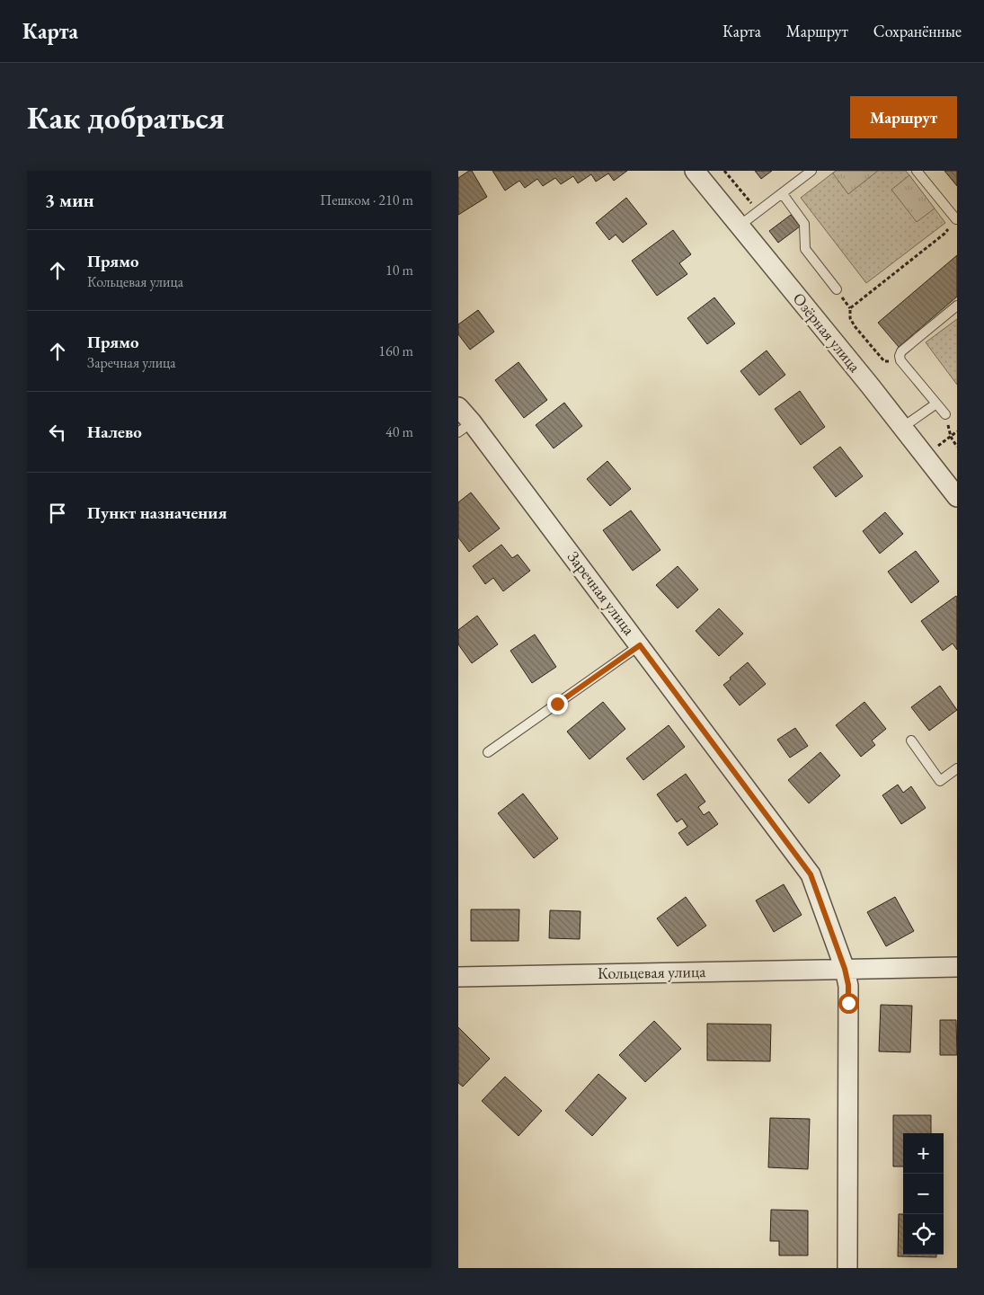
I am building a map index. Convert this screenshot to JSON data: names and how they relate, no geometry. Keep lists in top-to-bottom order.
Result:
{
  "streets": {
    "street": ["Озёрная улица", "Заречная улица", "Кольцевая улица"]
  },
  "crossings": [
    ["Заречная улица", "Кольцевая улица"]
  ],
  "page": {
    "header": "Карта",
    "nav": ["Карта", "Маршрут", "Сохранённые"],
    "buttons": "Маршрут",
    "title": "Как добраться",
    "heading": ["3 мин", "Пешком · 210 m"],
    "list": [
      ["Прямо", "Кольцевая улица", "10 m"],
      ["Прямо", "Заречная улица", "160 m"],
      ["Налево", "40 m"],
      "Пункт назначения"
    ],
    "map_buttons": ["+", "−"]
  }
}
